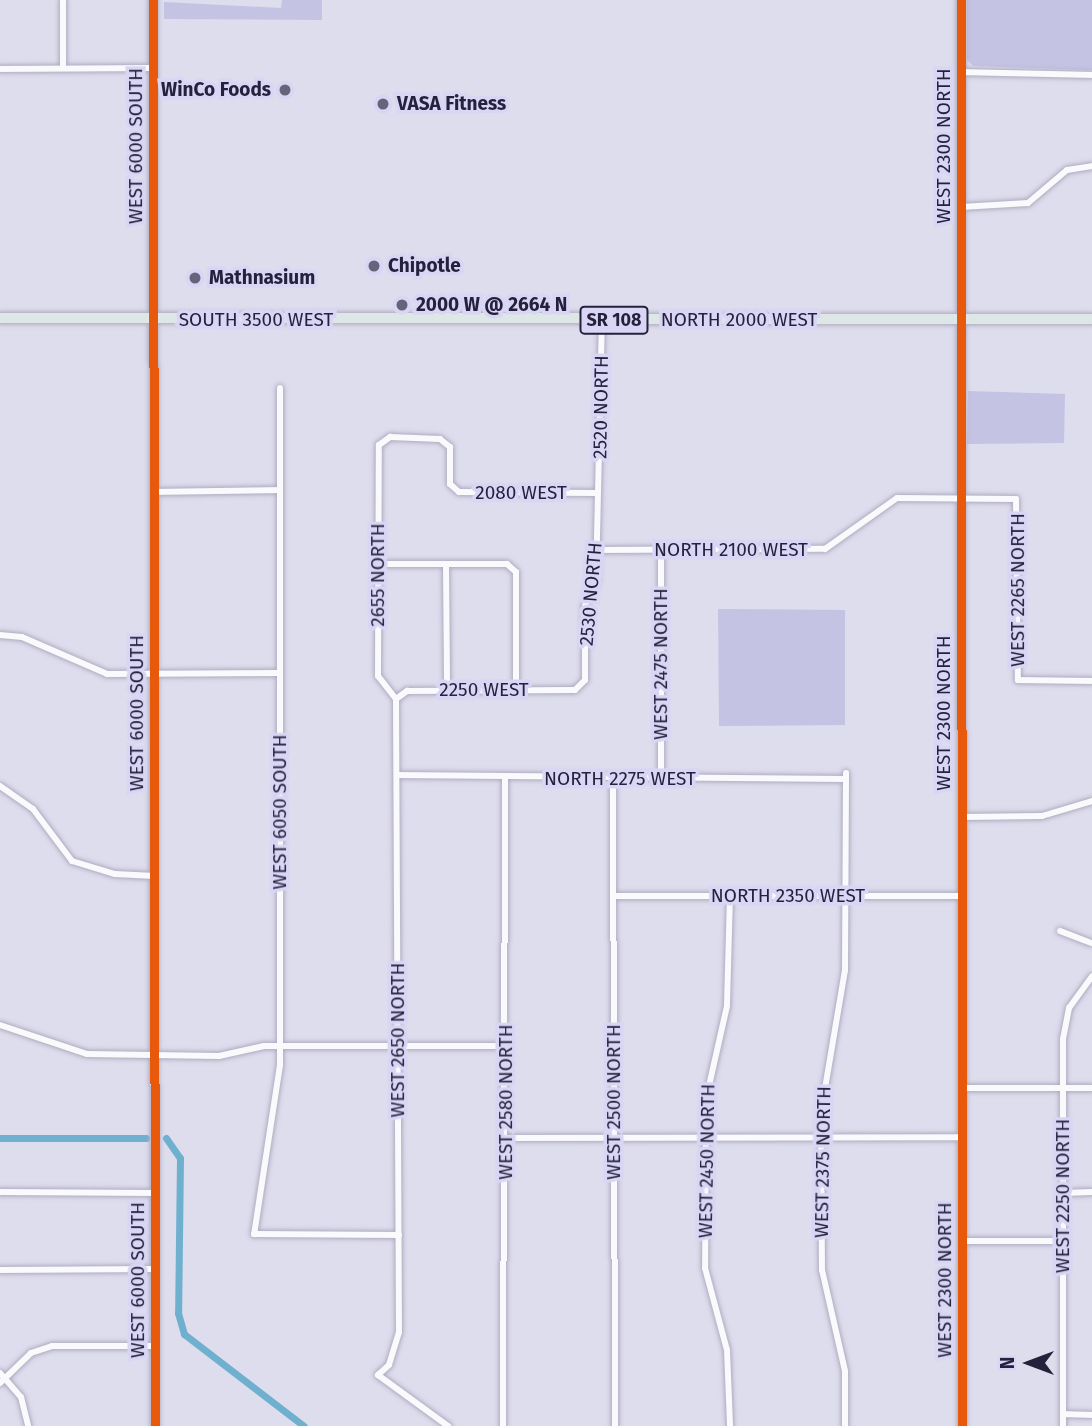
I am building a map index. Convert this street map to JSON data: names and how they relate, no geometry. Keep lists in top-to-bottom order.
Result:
{
  "streets": {
    "main road": ["SOUTH 3500 WEST", "SR 108", "NORTH 2000 WEST"],
    "street": [
      "WEST 6000 SOUTH",
      "WEST 2300 NORTH",
      "2520 NORTH",
      "2080 WEST",
      "NORTH 2100 WEST",
      "2655 NORTH",
      "WEST 2265 NORTH",
      "2530 NORTH",
      "WEST 2475 NORTH",
      "2250 WEST",
      "NORTH 2275 WEST",
      "WEST 6050 SOUTH",
      "NORTH 2350 WEST",
      "WEST 2650 NORTH",
      "WEST 2580 NORTH",
      "WEST 2500 NORTH",
      "WEST 2450 NORTH",
      "WEST 2375 NORTH",
      "WEST 2250 NORTH"
    ]
  },
  "crossings": [
    ["WEST 6000 SOUTH", "SOUTH 3500 WEST"],
    ["WEST 2300 NORTH", "NORTH 2000 WEST"],
    ["WEST 2300 NORTH", "NORTH 2100 WEST"],
    ["WEST 2300 NORTH", "NORTH 2350 WEST"],
    ["SOUTH 3500 WEST", "NORTH 2000 WEST"],
    ["NORTH 2000 WEST", "2520 NORTH"],
    ["2520 NORTH", "2080 WEST"],
    ["2520 NORTH", "2530 NORTH"],
    ["2080 WEST", "2655 NORTH"],
    ["2080 WEST", "2530 NORTH"],
    ["NORTH 2100 WEST", "WEST 2265 NORTH"],
    ["NORTH 2100 WEST", "2530 NORTH"],
    ["NORTH 2100 WEST", "WEST 2475 NORTH"],
    ["2655 NORTH", "2250 WEST"],
    ["2655 NORTH", "WEST 2650 NORTH"],
    ["2530 NORTH", "2250 WEST"],
    ["WEST 2475 NORTH", "NORTH 2275 WEST"],
    ["2250 WEST", "WEST 2650 NORTH"],
    ["NORTH 2275 WEST", "WEST 2650 NORTH"],
    ["NORTH 2275 WEST", "WEST 2580 NORTH"],
    ["NORTH 2275 WEST", "WEST 2500 NORTH"],
    ["NORTH 2275 WEST", "WEST 2375 NORTH"],
    ["WEST 6050 SOUTH", "WEST 2650 NORTH"],
    ["NORTH 2350 WEST", "WEST 2500 NORTH"],
    ["NORTH 2350 WEST", "WEST 2450 NORTH"],
    ["NORTH 2350 WEST", "WEST 2375 NORTH"]
  ],
  "places": [
    "WinCo Foods",
    "VASA Fitness",
    "Chipotle",
    "Mathnasium",
    "2000 W @ 2664 N"
  ],
  "north": "left"
}
